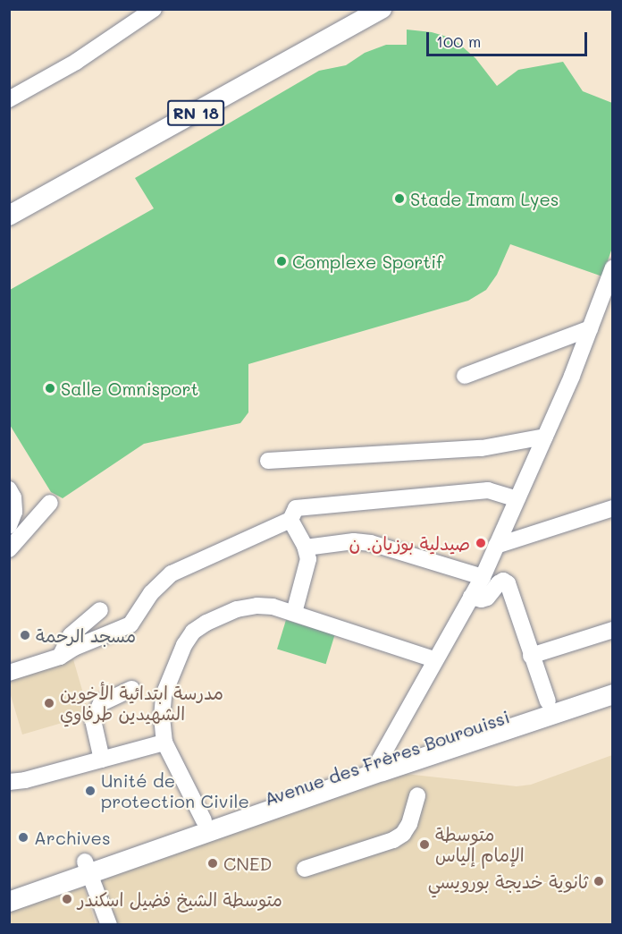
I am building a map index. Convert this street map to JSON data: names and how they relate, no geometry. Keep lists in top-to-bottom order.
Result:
{
  "streets": {
    "main road": ["RN 18", "Avenue des Frères Bourouissi"]
  },
  "places": [
    "Stade Imam Lyes",
    "Complexe Sportif",
    "Salle Omnisport",
    "صيدلية بوزيان. ن",
    "مسجد الرحمة",
    "مدرسة ابتدائية الأخوين الشهيدين طرفاوي",
    "Unité de protection Civile",
    "Archives",
    "متوسطة الإمام إلياس",
    "CNED",
    "ثانوية خديجة بورويسي",
    "متوسطة الشيخ فضيل اسكندر"
  ],
  "scale_bar": "100 m"
}
